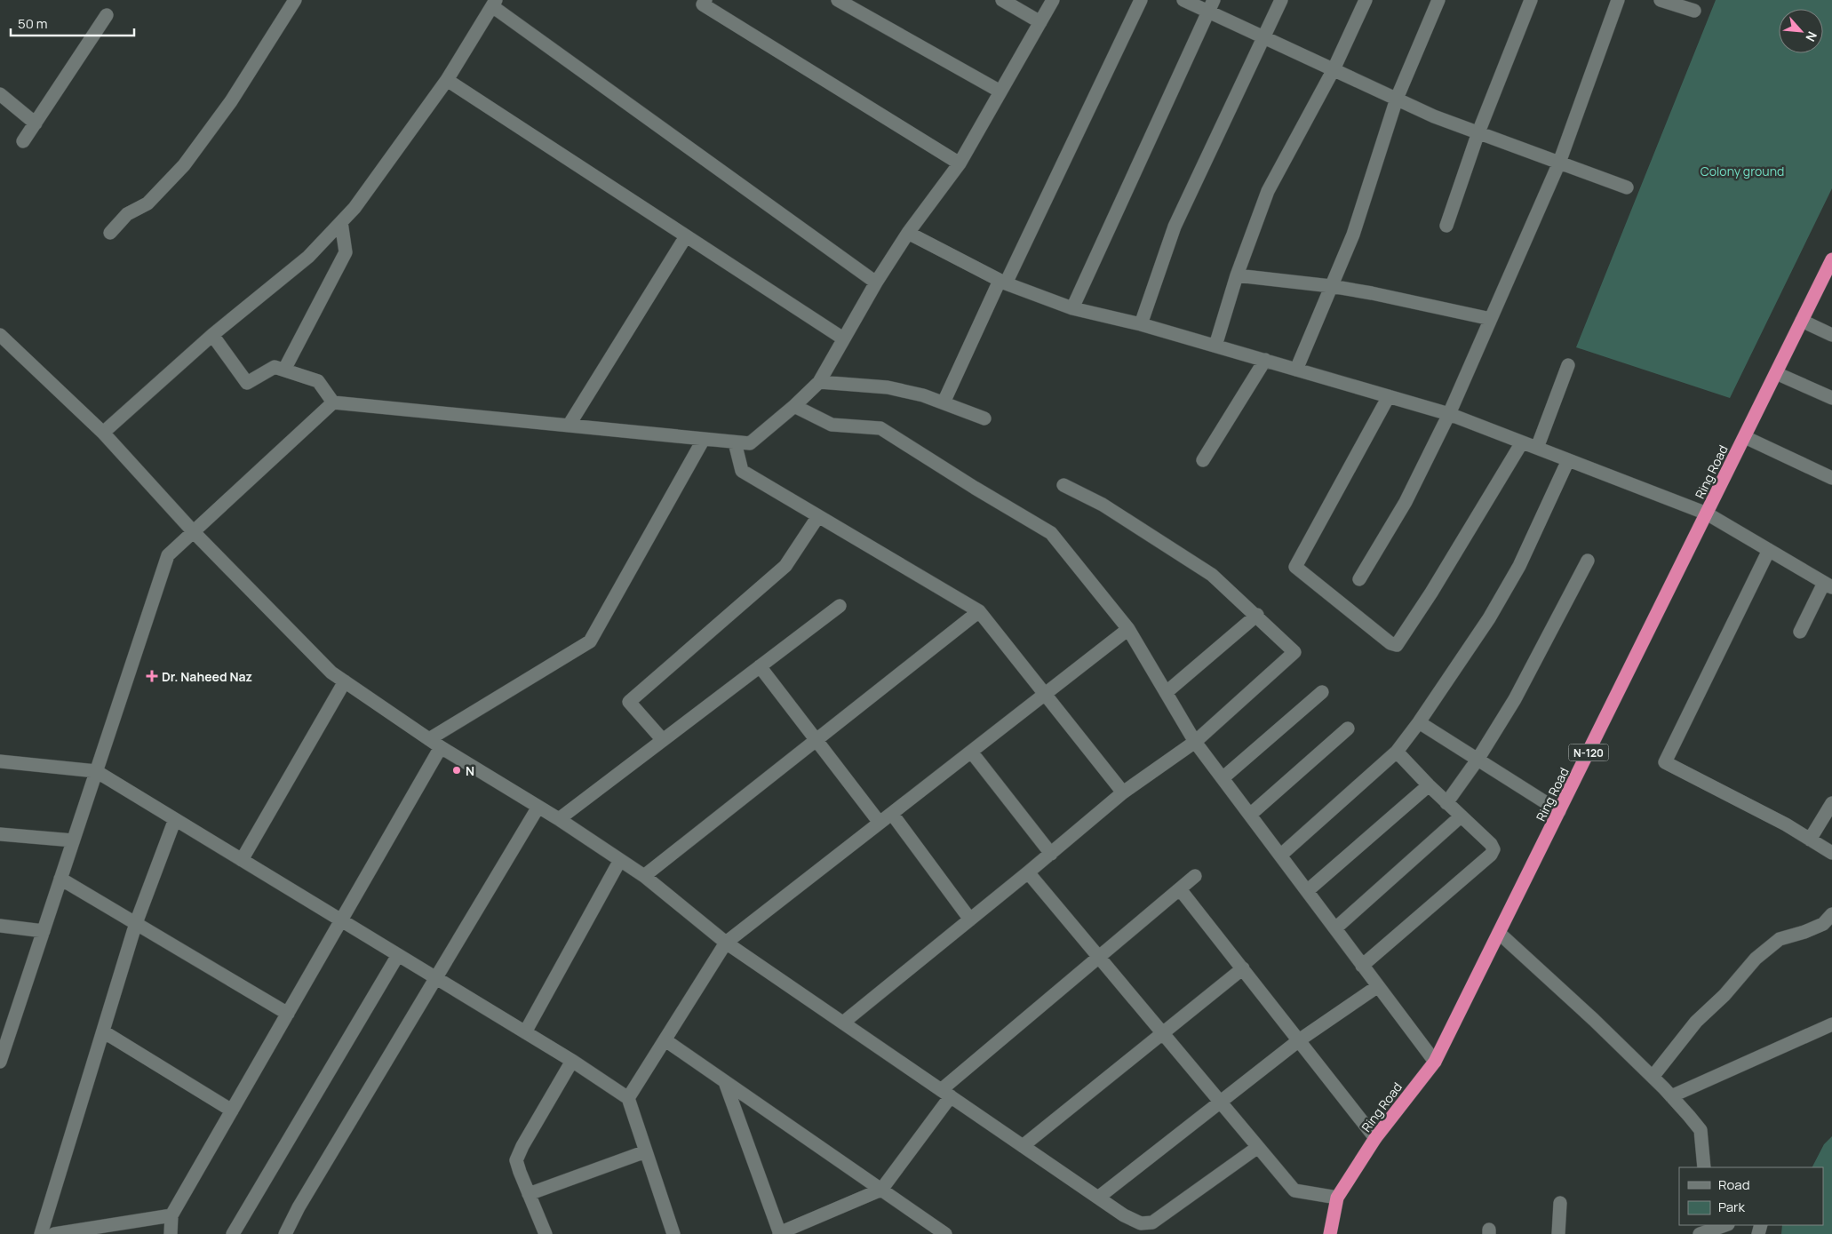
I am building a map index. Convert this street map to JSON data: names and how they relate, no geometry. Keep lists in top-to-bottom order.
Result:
{
  "streets": {
    "highway": ["Ring Road", "N-120"]
  },
  "parks": ["Colony ground"],
  "places": {
    "health": ["Dr. Naheed Naz"],
    "other": ["N"]
  },
  "legend": ["Road", "Park"],
  "scale_bar": "50 m",
  "north": "bottom right"
}
